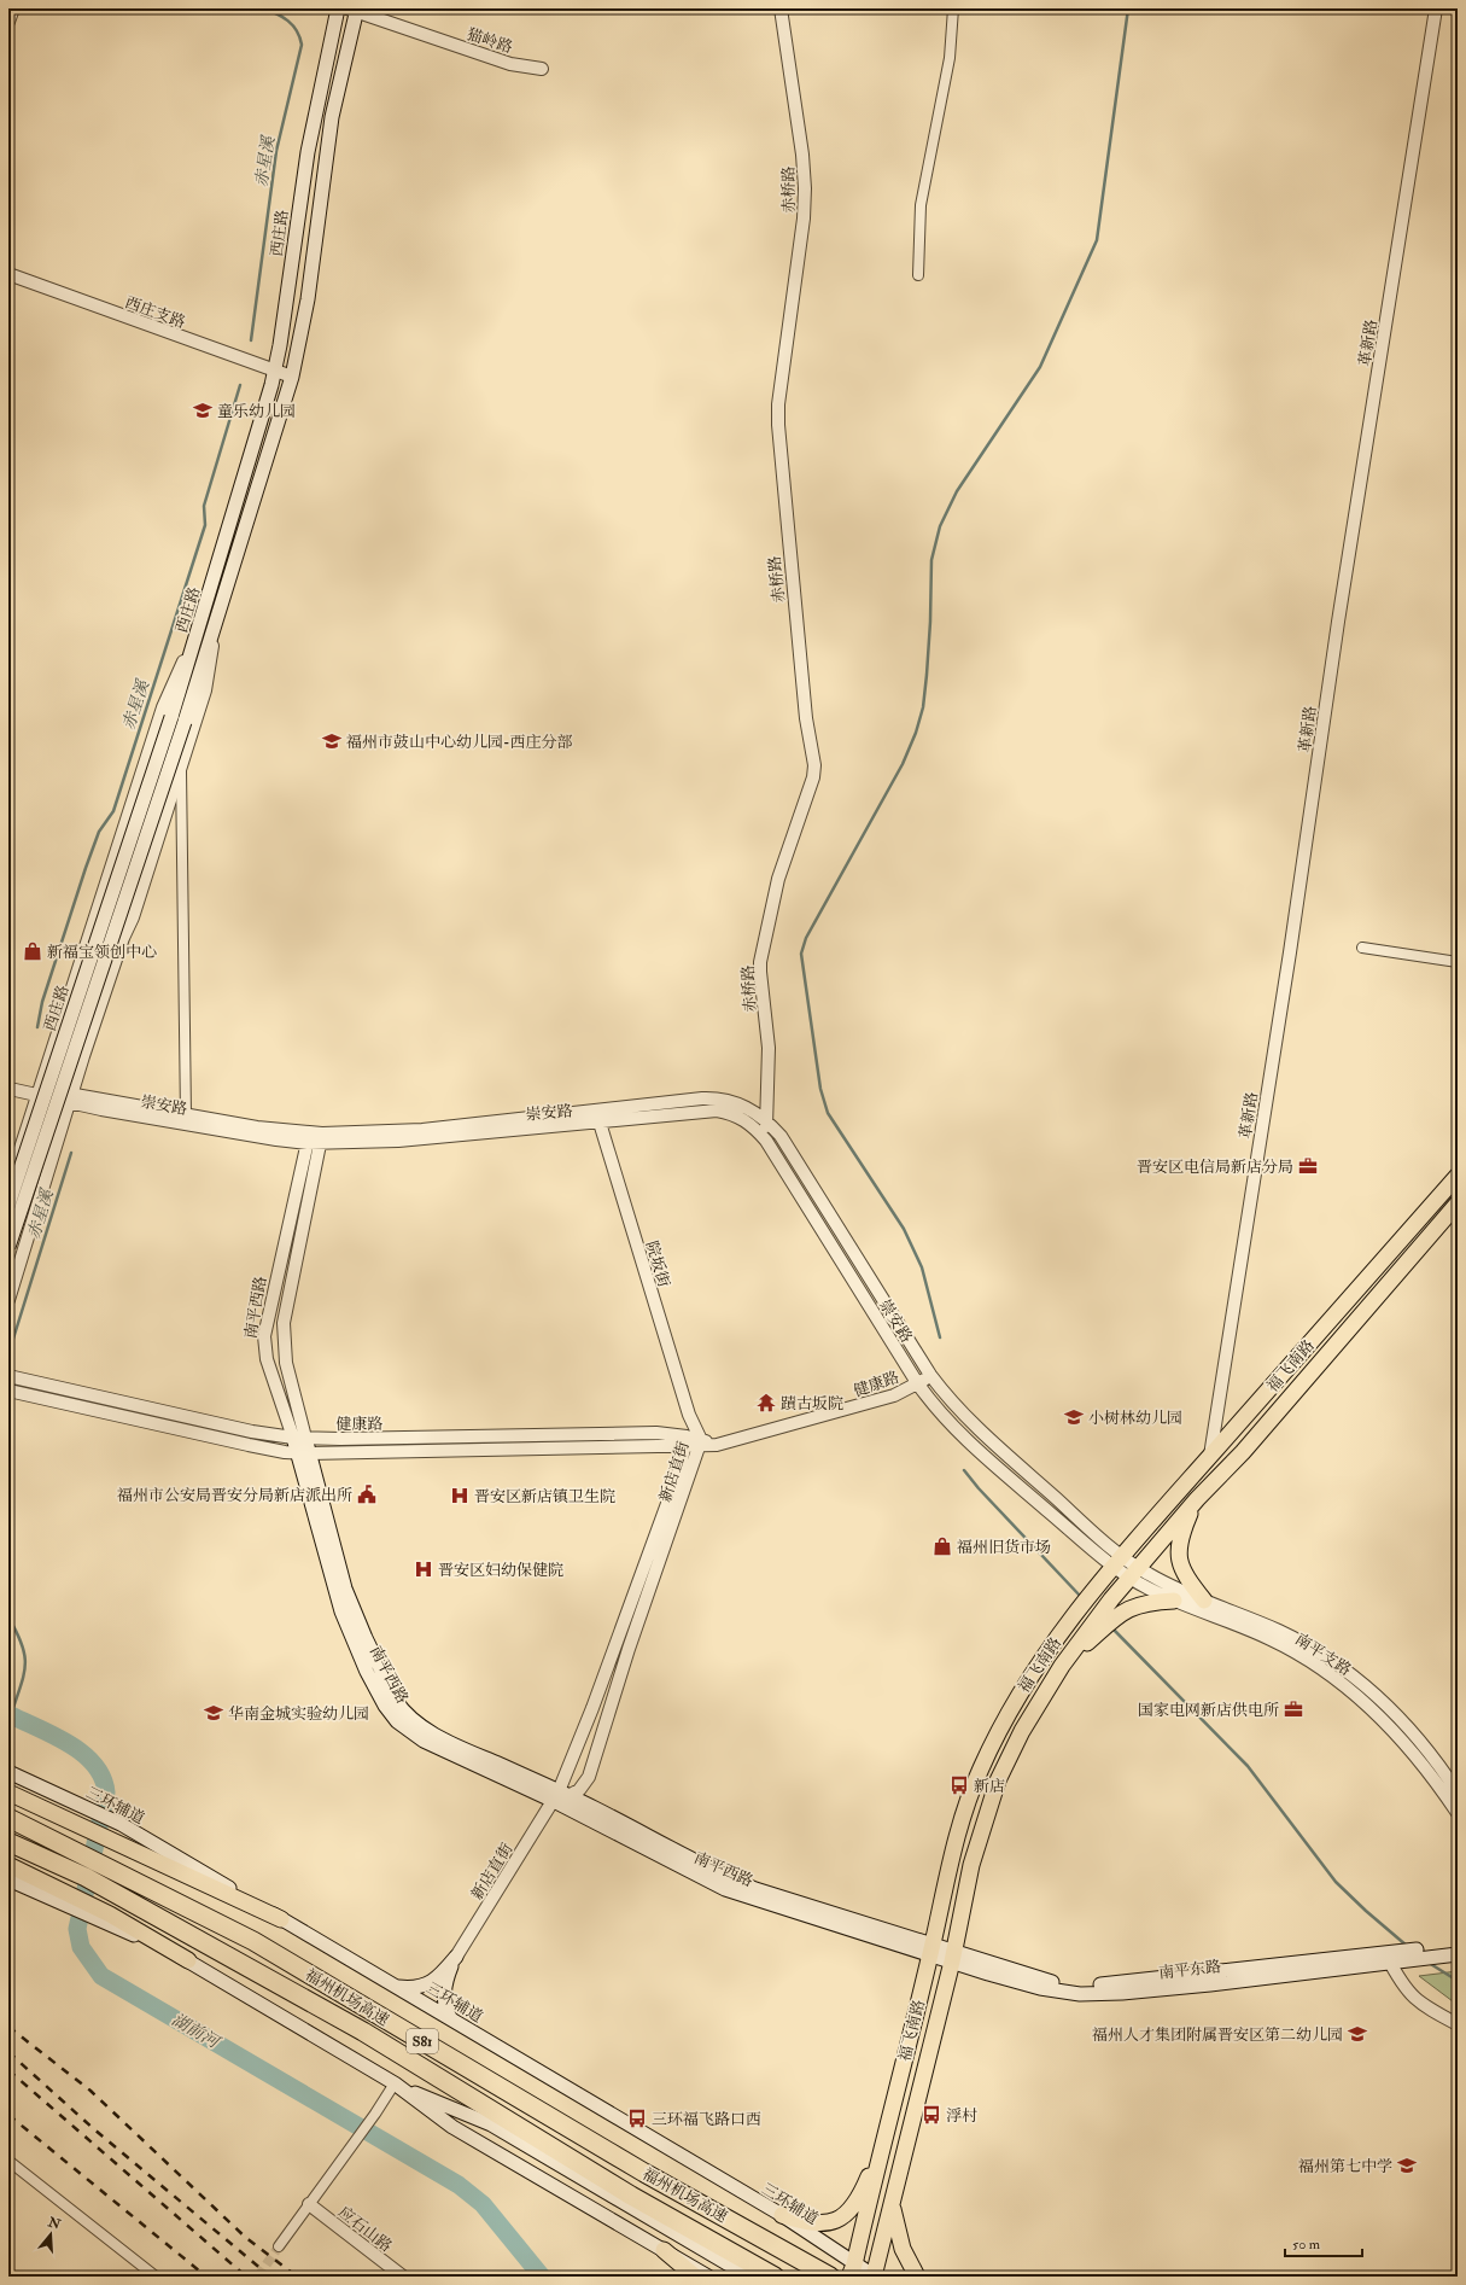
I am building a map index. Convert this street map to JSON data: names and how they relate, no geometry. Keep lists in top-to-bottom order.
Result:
{
  "streets": {
    "highway": ["福州机场高速", "S81"],
    "main road": [
      "西庄路",
      "南平西路",
      "福飞南路",
      "三环辅道",
      "南平东路"
    ],
    "street": [
      "猫岭路",
      "赤桥路",
      "西庄支路",
      "革新路",
      "崇安路",
      "院坂街",
      "健康路",
      "新店直街",
      "南平支路",
      "应石山路"
    ]
  },
  "crossings": [
    ["猫岭路", "西庄路"],
    ["赤桥路", "崇安路"],
    ["西庄路", "西庄支路"],
    ["革新路", "福飞南路"],
    ["崇安路", "院坂街"],
    ["崇安路", "南平西路"],
    ["崇安路", "福飞南路"],
    ["崇安路", "健康路"],
    ["院坂街", "新店直街"],
    ["南平西路", "福飞南路"],
    ["南平西路", "健康路"],
    ["南平西路", "新店直街"],
    ["南平西路", "南平东路"],
    ["福飞南路", "南平支路"],
    ["福飞南路", "三环辅道"],
    ["福飞南路", "南平东路"],
    ["健康路", "新店直街"]
  ],
  "water": ["赤星溪", "湖前河"],
  "places": {
    "school or university": [
      "童乐幼儿园",
      "福州市鼓山中心幼儿园-西庄分部",
      "小树林幼儿园",
      "华南金城实验幼儿园",
      "福州人才集团附属晋安区第二幼儿园",
      "福州第七中学"
    ],
    "shop": ["新福宝领创中心", "福州旧货市场"],
    "office": ["晋安区电信局新店分局", "国家电网新店供电所"],
    "temple": ["蹟古坂院"],
    "public building": ["福州市公安局晋安分局新店派出所"],
    "hospital": ["晋安区新店镇卫生院", "晋安区妇幼保健院"],
    "bus stop": ["新店", "浮村", "三环福飞路口西"]
  },
  "scale_bar": "50 m",
  "north": "top"
}
